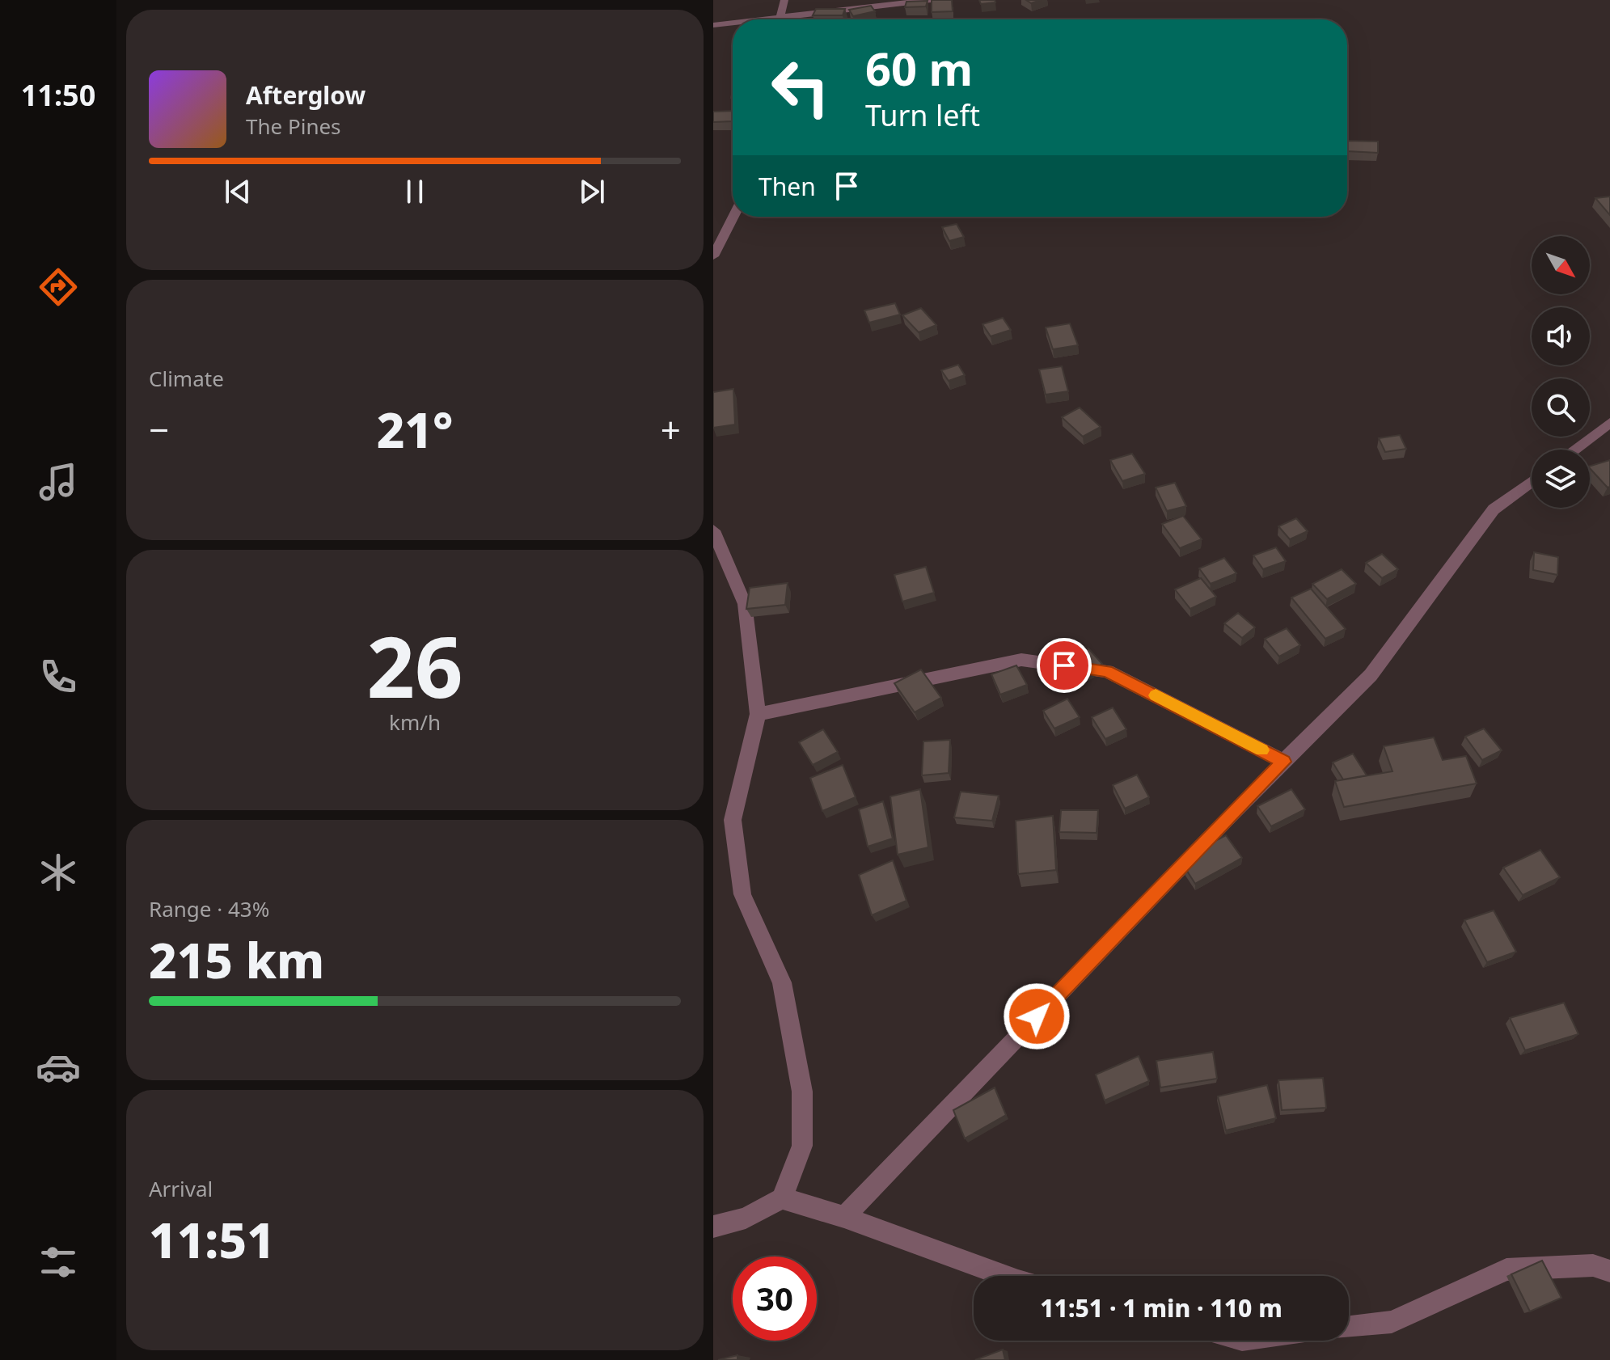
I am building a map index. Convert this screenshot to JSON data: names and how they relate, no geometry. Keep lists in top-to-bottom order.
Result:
{
  "north": "bottom right",
  "page": {
    "tabs": "11:50",
    "turn": ["60 m", "Turn left"],
    "song": ["Afterglow", "The Pines"],
    "then": "Then",
    "tile": [
      "Climate",
      ["26", "km/h"],
      ["Range · 43%", "215 km"],
      ["Arrival", "11:51"]
    ],
    "heat": ["−", "21°", "+"],
    "limit": "30",
    "trip": "11:51 · 1 min · 110 m"
  }
}
